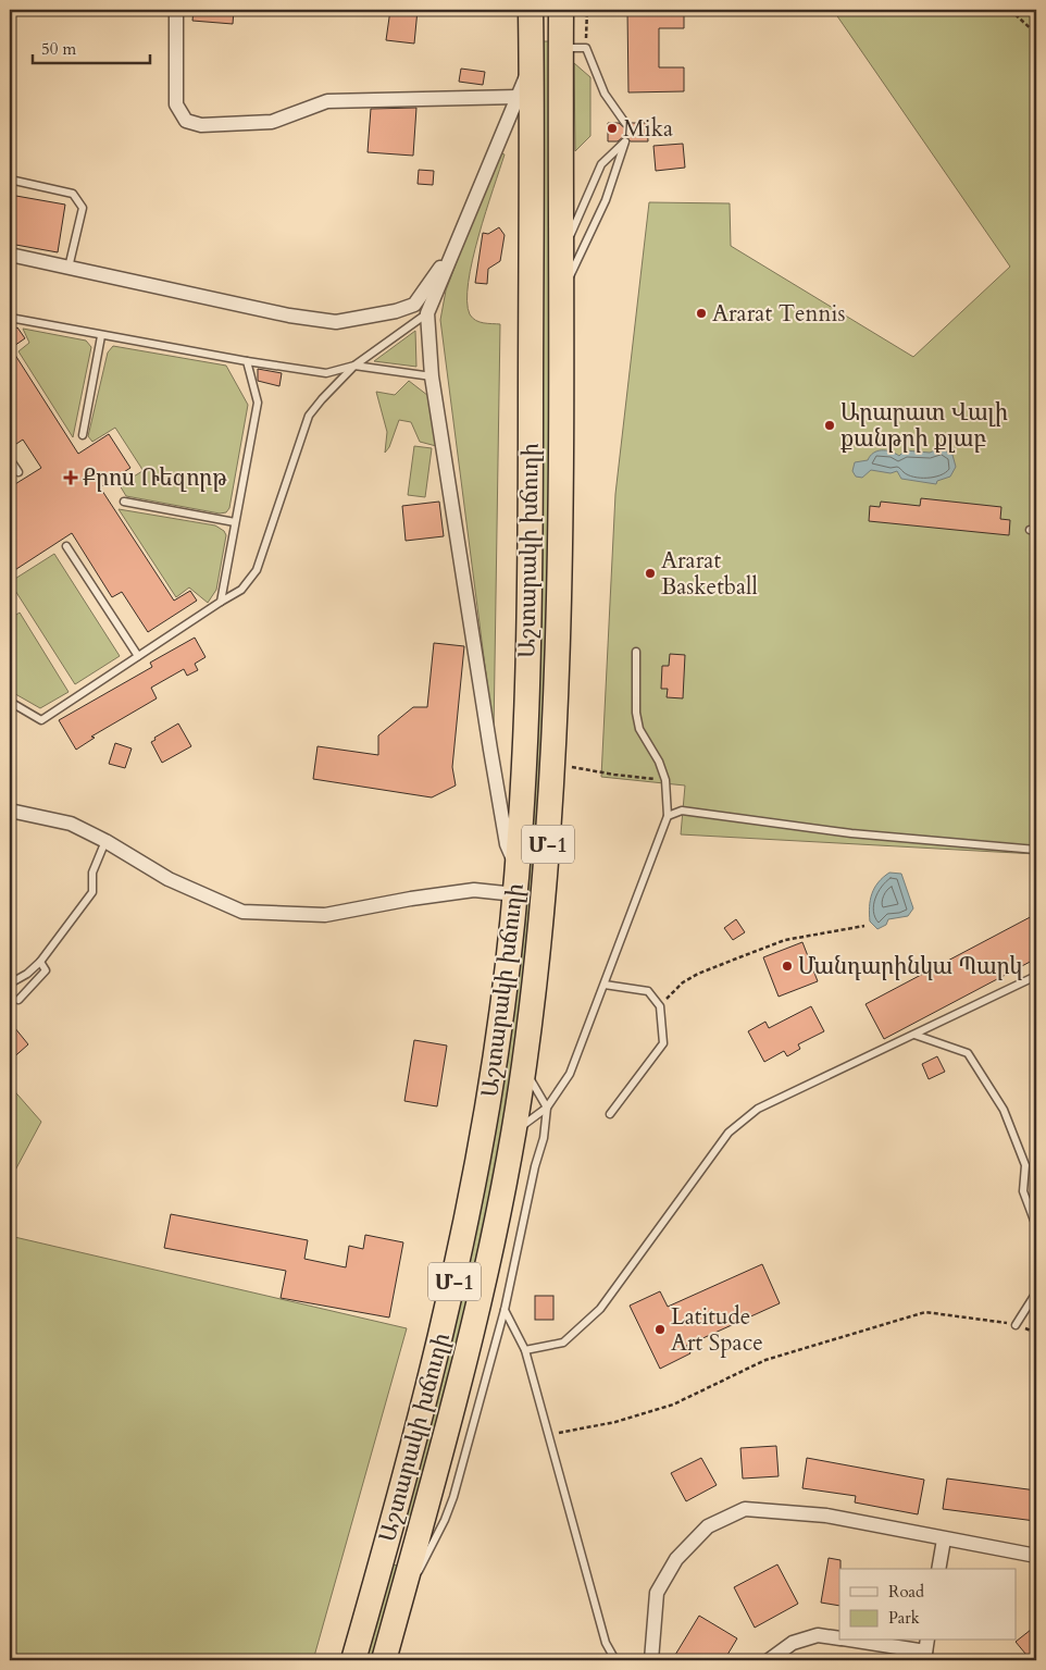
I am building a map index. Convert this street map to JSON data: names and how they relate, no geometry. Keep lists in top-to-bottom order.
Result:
{
  "streets": {
    "highway": ["Աշտարակի խճուղի", "Մ-1"]
  },
  "places": {
    "other": [
      "Mika",
      "Ararat Tennis",
      "Արարատ Վալի քանթրի քլաբ",
      "Ararat Basketball",
      "Մանդարինկա Պարկ",
      "Latitude Art Space"
    ],
    "health": ["Քրոս Ռեզորթ"]
  },
  "legend": ["Road", "Park"],
  "scale_bar": "50 m"
}
